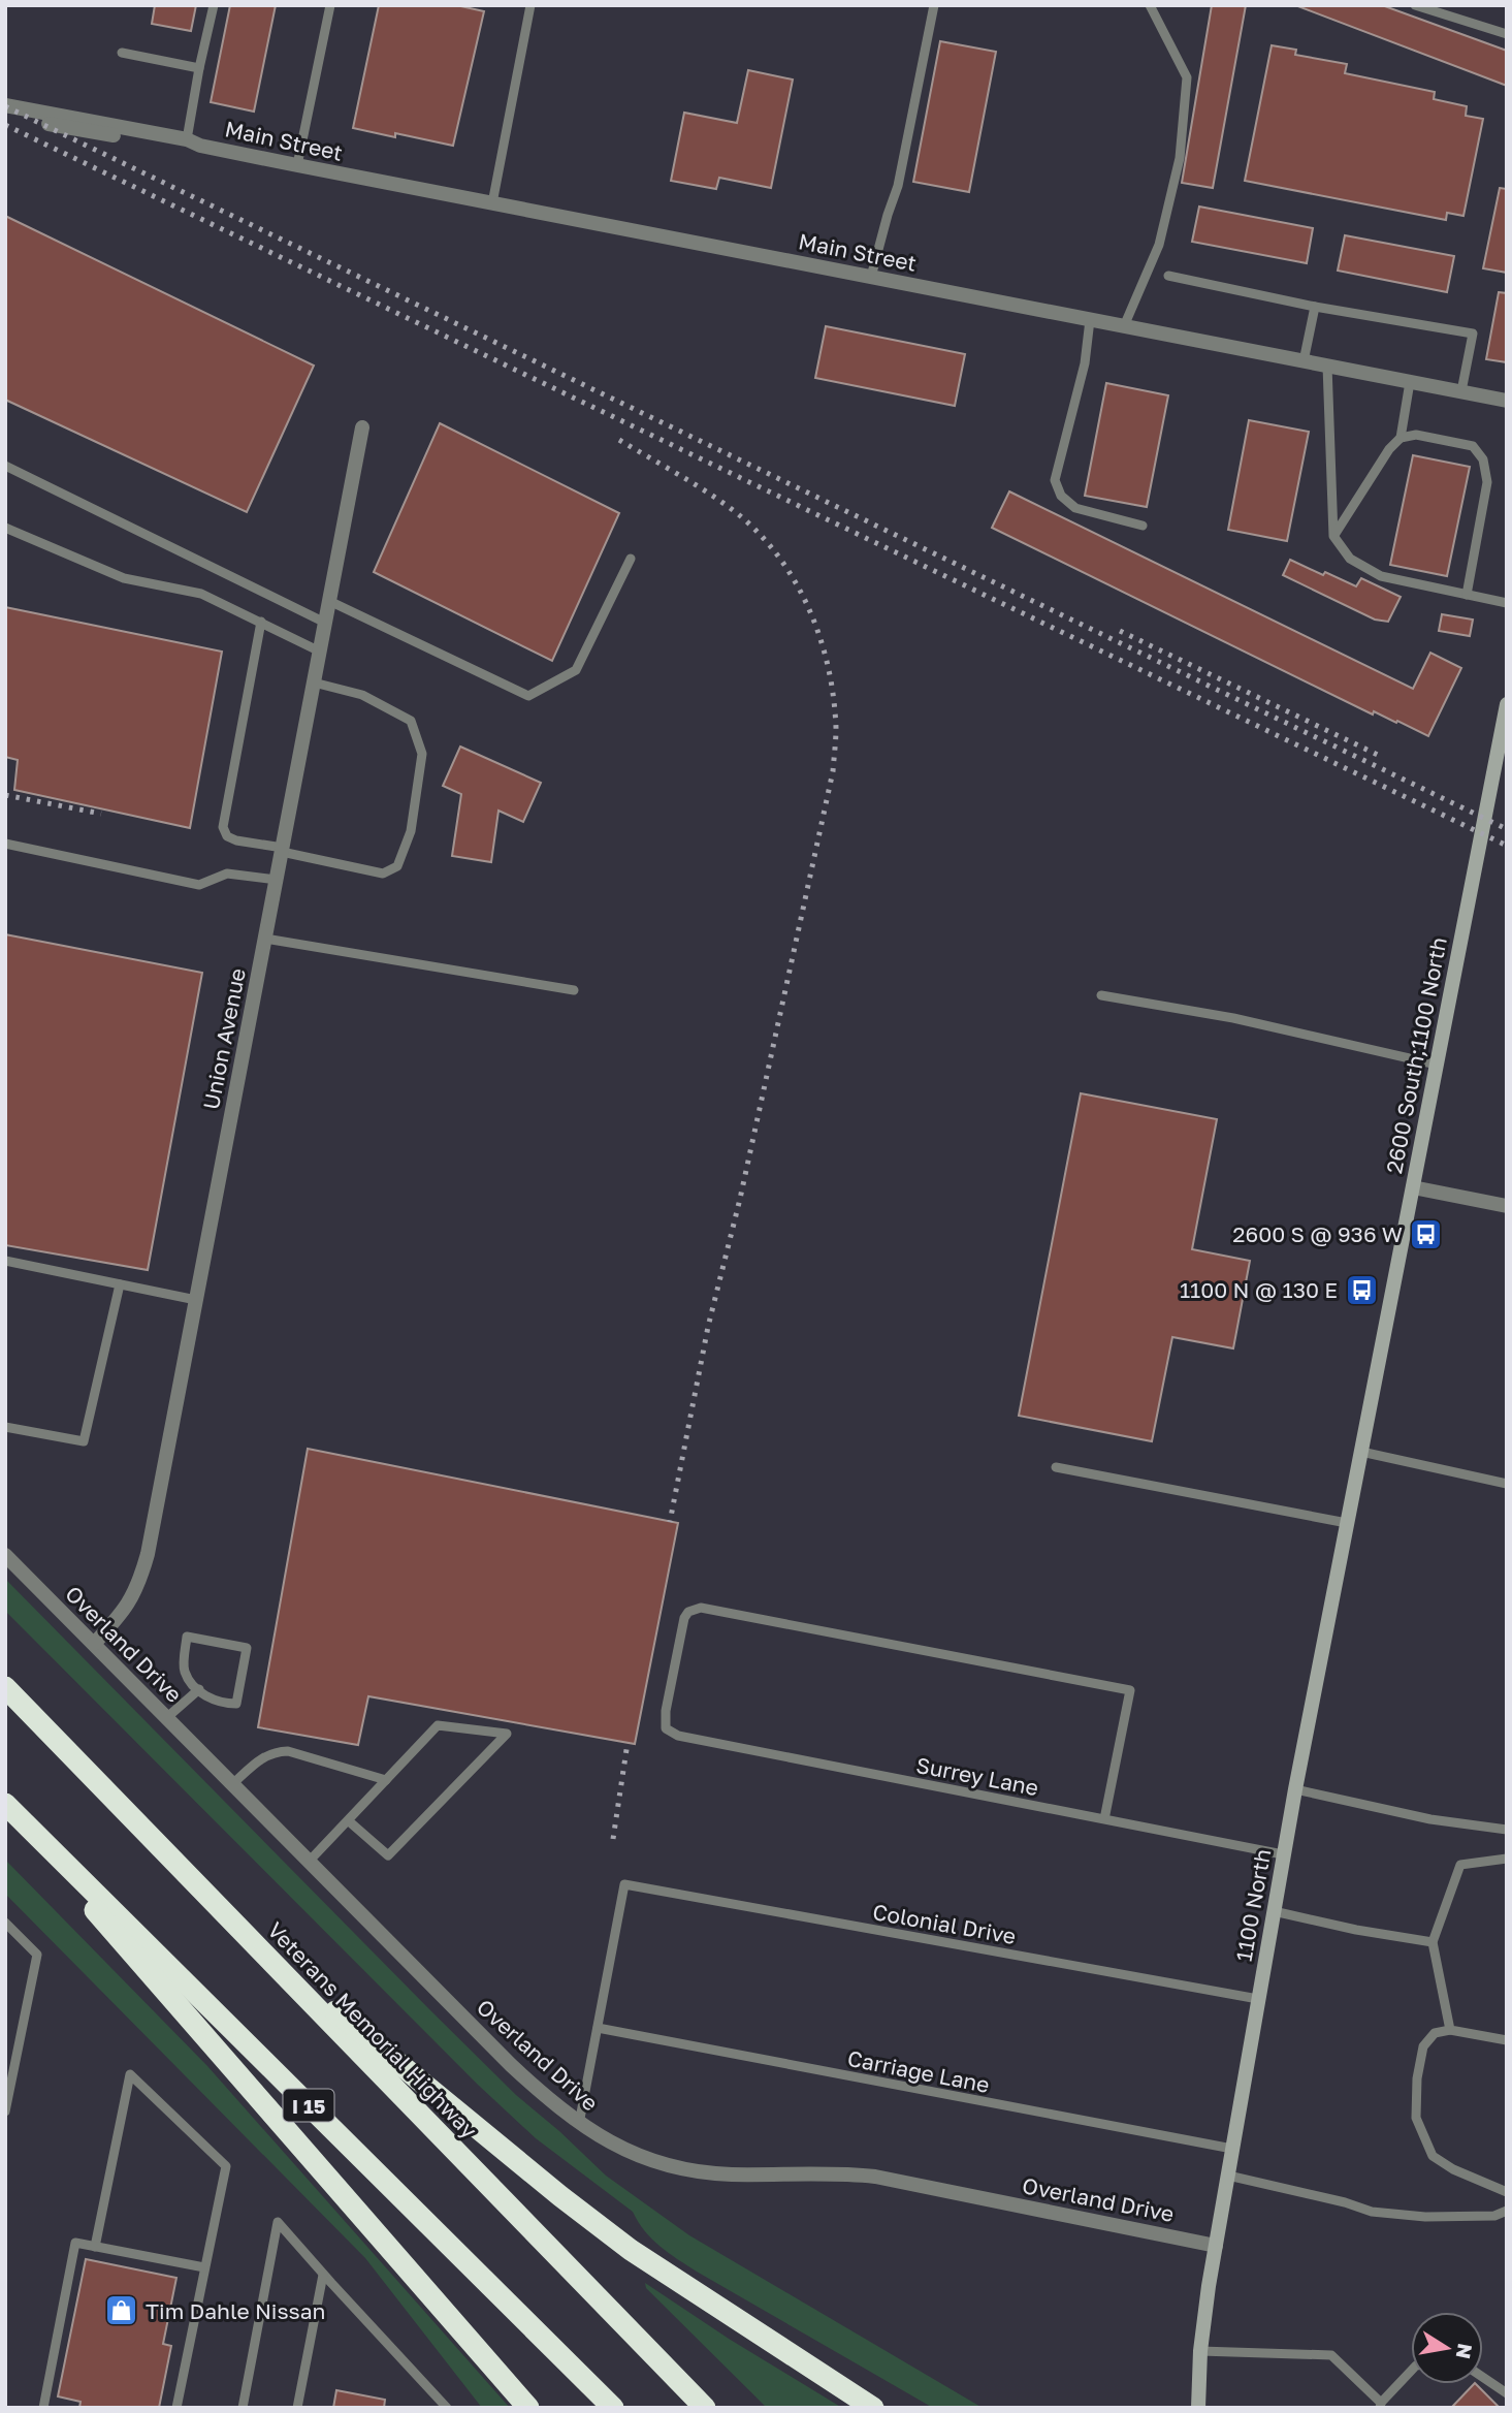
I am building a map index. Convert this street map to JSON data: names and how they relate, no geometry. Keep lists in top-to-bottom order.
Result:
{
  "streets": {
    "highway": ["Veterans Memorial Highway", "I 15"],
    "main road": ["2600 South;1100 North", "1100 North"],
    "street": ["Main Street", "Union Avenue", "Overland Drive"],
    "lane": ["Surrey Lane", "Colonial Drive", "Carriage Lane"]
  },
  "crossings": [
    ["Union Avenue", "Overland Drive"],
    ["2600 South;1100 North", "1100 North"],
    ["Overland Drive", "1100 North"],
    ["Surrey Lane", "1100 North"],
    ["1100 North", "Colonial Drive"],
    ["1100 North", "Carriage Lane"],
    ["Colonial Drive", "Carriage Lane"]
  ],
  "places": {
    "bus stop": ["2600 S @ 936 W", "1100 N @ 130 E"],
    "shop": ["Tim Dahle Nissan"]
  },
  "north": "right"
}
